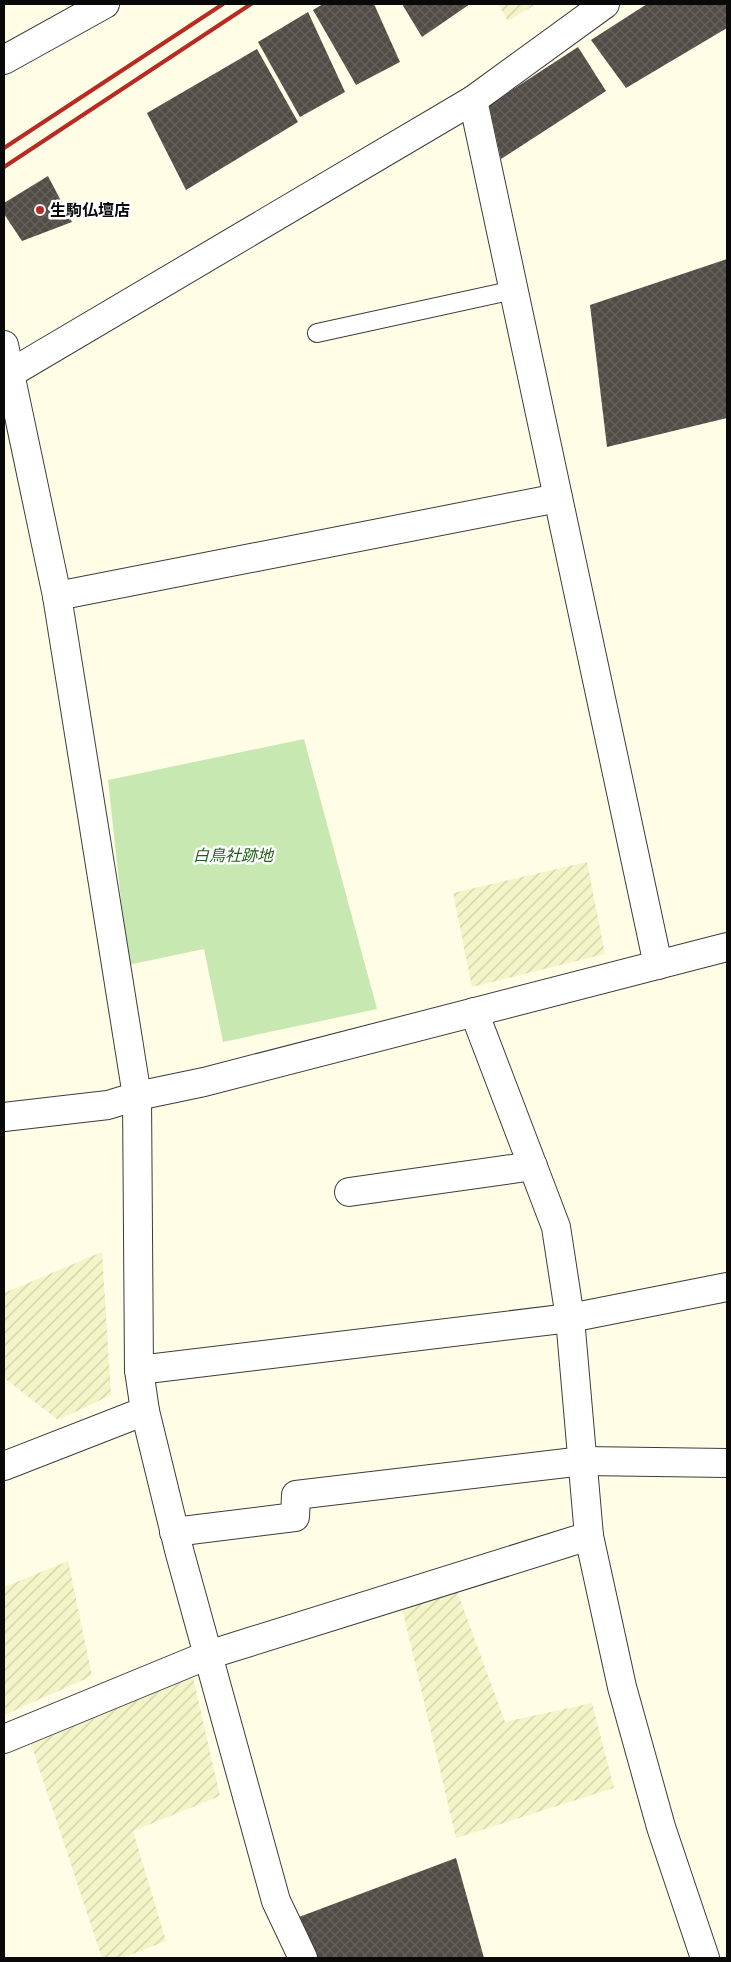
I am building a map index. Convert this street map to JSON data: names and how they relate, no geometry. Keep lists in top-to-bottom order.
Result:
{
  "parks": ["白鳥社跡地"],
  "places": ["生駒仏壇店"]
}
